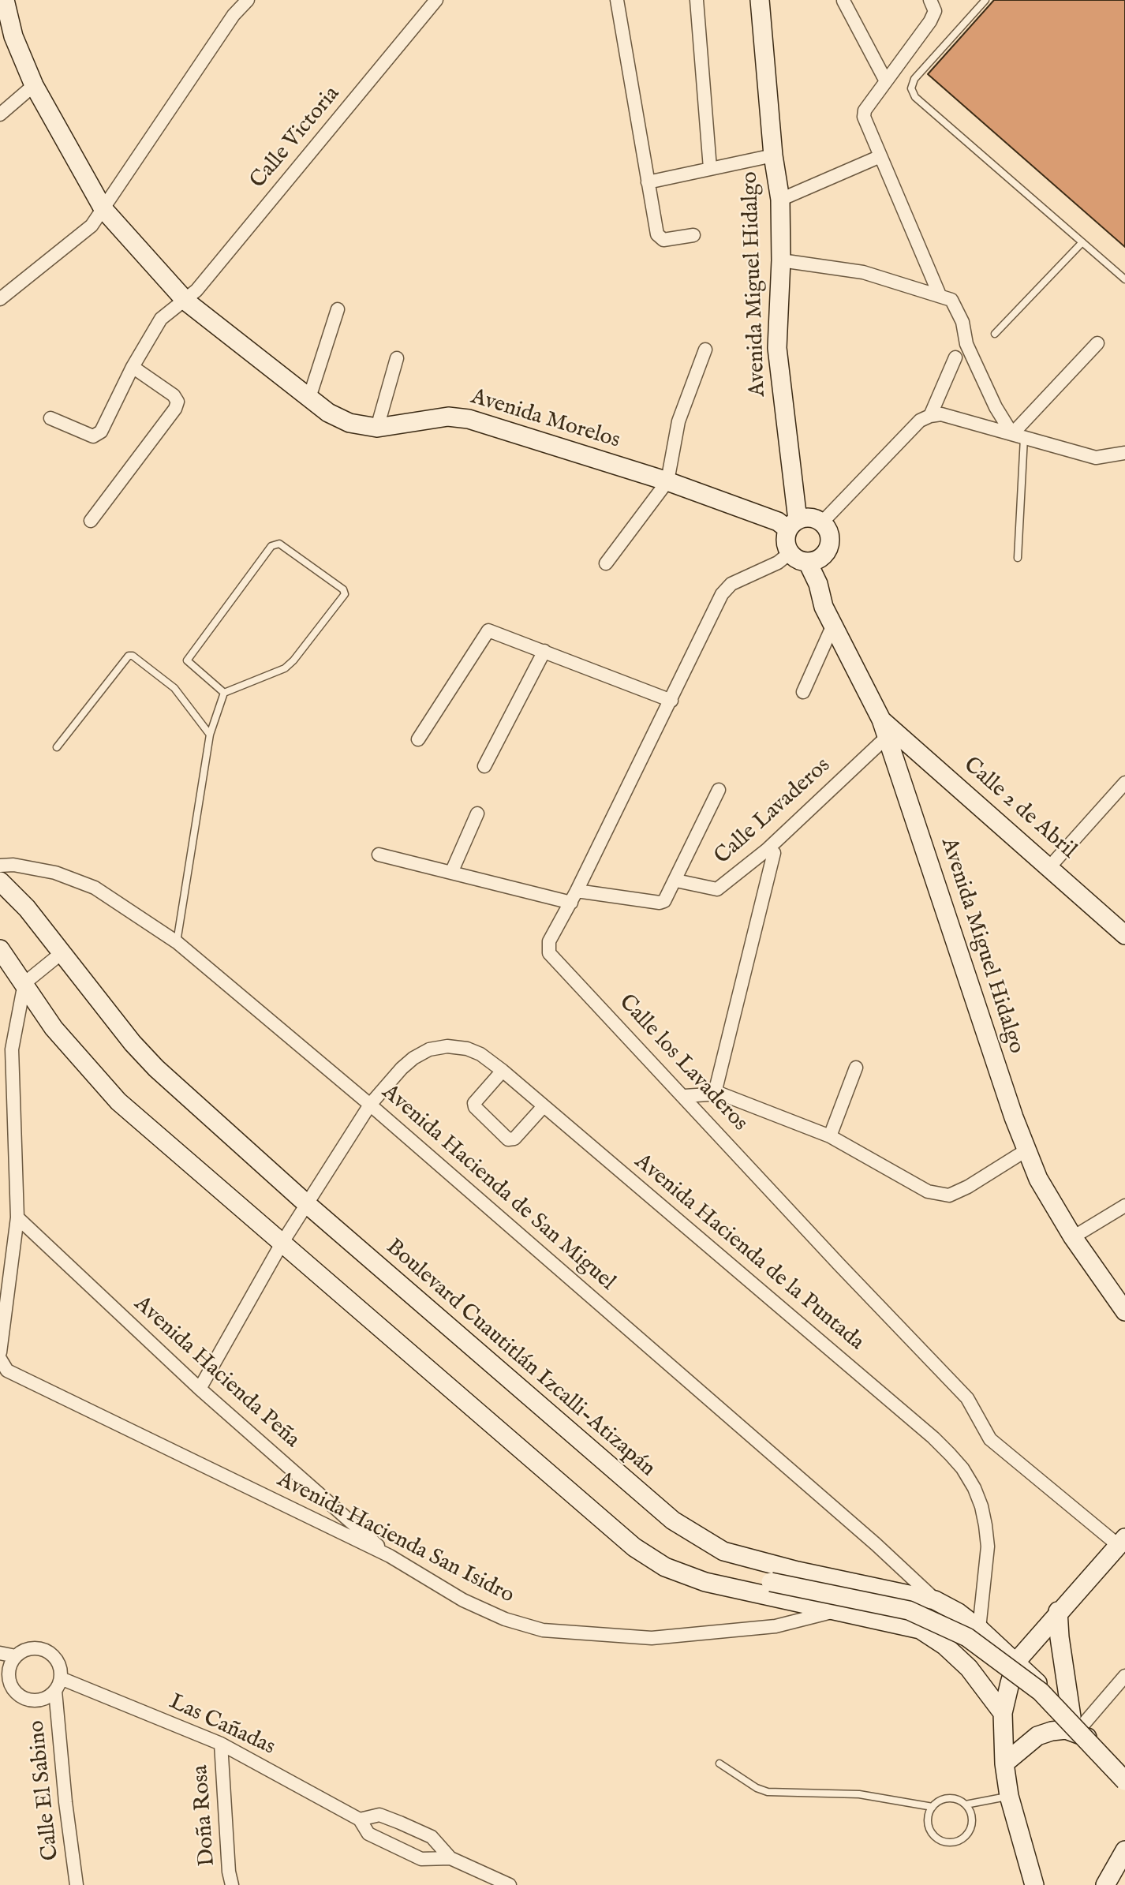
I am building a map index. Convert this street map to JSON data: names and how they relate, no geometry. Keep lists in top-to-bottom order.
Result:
{
  "streets": {
    "main road": [
      "Avenida Miguel Hidalgo",
      "Avenida Morelos",
      "Calle 2 de Abril",
      "Boulevard Cuautitlán Izcalli-Atizapán"
    ],
    "street": [
      "Calle Victoria",
      "Calle Lavaderos",
      "Calle los Lavaderos",
      "Avenida Hacienda de San Miguel",
      "Avenida Hacienda de la Puntada",
      "Avenida Hacienda Peña",
      "Avenida Hacienda San Isidro",
      "Las Cañadas",
      "Calle El Sabino",
      "Doña Rosa"
    ]
  },
  "crossings": [
    ["Calle Victoria", "Avenida Morelos"],
    ["Avenida Miguel Hidalgo", "Avenida Morelos"],
    ["Avenida Miguel Hidalgo", "Calle 2 de Abril"],
    ["Avenida Miguel Hidalgo", "Calle Lavaderos"],
    ["Avenida Miguel Hidalgo", "Calle los Lavaderos"],
    ["Avenida Morelos", "Calle los Lavaderos"],
    ["Calle 2 de Abril", "Calle Lavaderos"],
    ["Avenida Hacienda de San Miguel", "Avenida Hacienda de la Puntada"],
    ["Avenida Hacienda de San Miguel", "Boulevard Cuautitlán Izcalli-Atizapán"],
    ["Avenida Hacienda de la Puntada", "Boulevard Cuautitlán Izcalli-Atizapán"],
    ["Avenida Hacienda de la Puntada", "Avenida Hacienda Peña"],
    ["Avenida Hacienda Peña", "Avenida Hacienda San Isidro"],
    ["Las Cañadas", "Calle El Sabino"],
    ["Las Cañadas", "Doña Rosa"]
  ]
}
